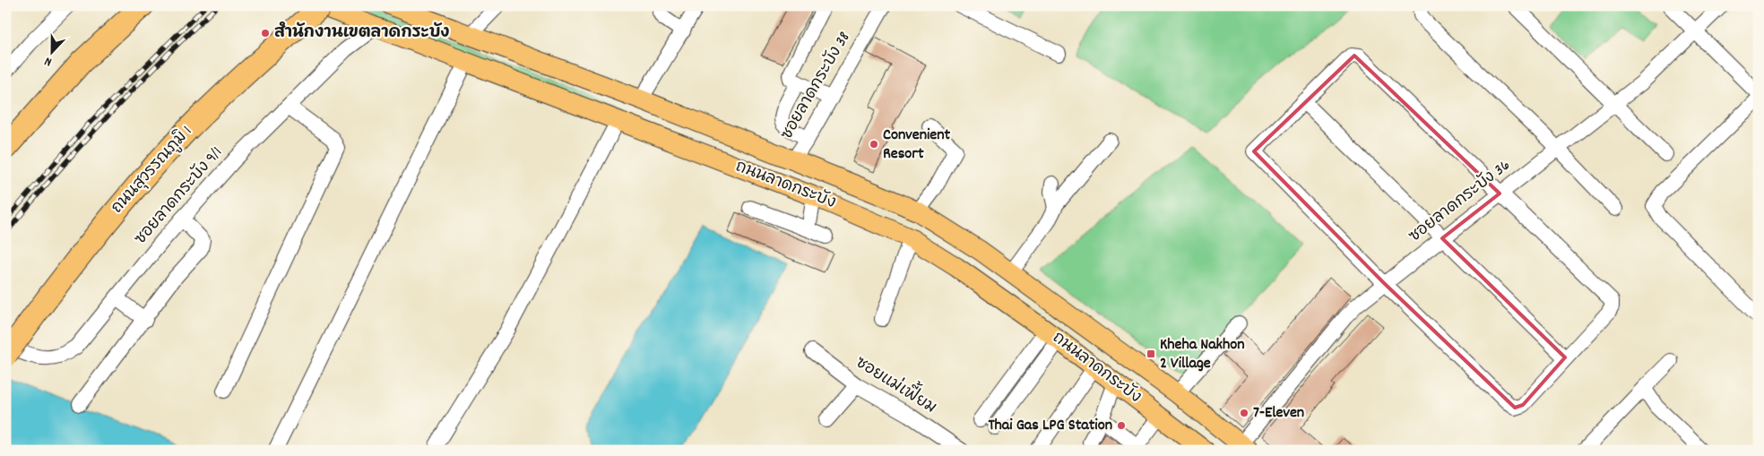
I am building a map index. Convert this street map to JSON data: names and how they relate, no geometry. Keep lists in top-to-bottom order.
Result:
{
  "streets": {
    "highway": ["ถนนสุวรรณภูมิ 1"],
    "main road": ["ถนนลาดกระบัง"],
    "street": [
      "ซอยลาดกระบัง 38",
      "ซอยลาดกระบัง 9/1",
      "ซอยลาดกระบัง 36",
      "ซอยแม่เฟี้ยม"
    ]
  },
  "crossings": [
    ["ซอยลาดกระบัง 38", "ถนนลาดกระบัง"],
    ["ถนนสุวรรณภูมิ 1", "ถนนลาดกระบัง"],
    ["ถนนลาดกระบัง", "ซอยลาดกระบัง 9/1"],
    ["ถนนลาดกระบัง", "ซอยลาดกระบัง 36"]
  ],
  "places": {
    "other": [
      "สำนักงานเขตลาดกระบัง",
      "Convenient Resort",
      "7-Eleven",
      "Thai Gas LPG Station"
    ],
    "transit": ["Kheha Nakhon 2 Village"]
  },
  "north": "bottom"
}
